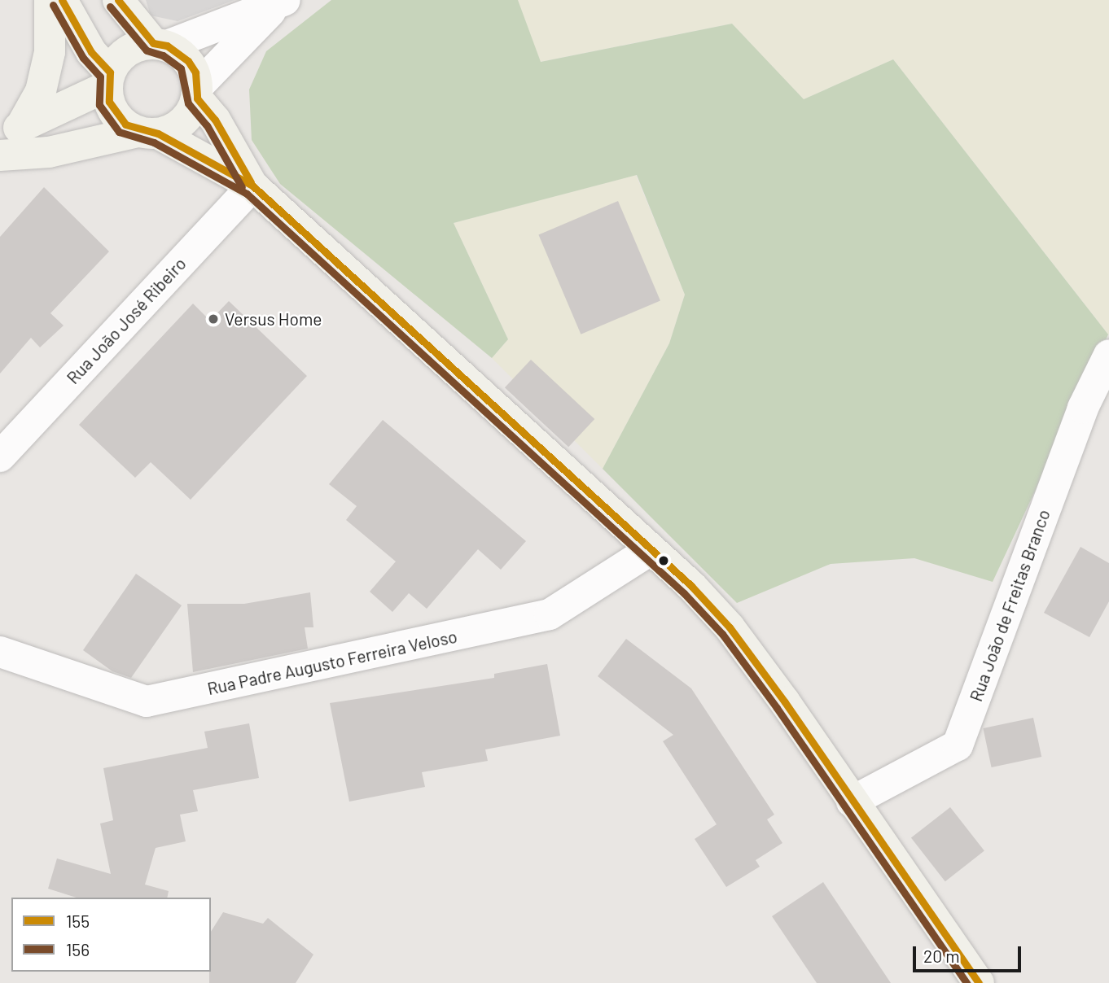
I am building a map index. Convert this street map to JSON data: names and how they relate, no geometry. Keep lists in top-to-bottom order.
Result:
{
  "streets": {
    "street": ["Rua João José Ribeiro", "Rua João de Freitas Branco", "Rua Padre Augusto Ferreira Veloso"]
  },
  "places": ["Versus Home"],
  "lines": ["transit line 155", "transit line 156"],
  "legend": ["155", "156"],
  "scale_bar": "20 m"
}
